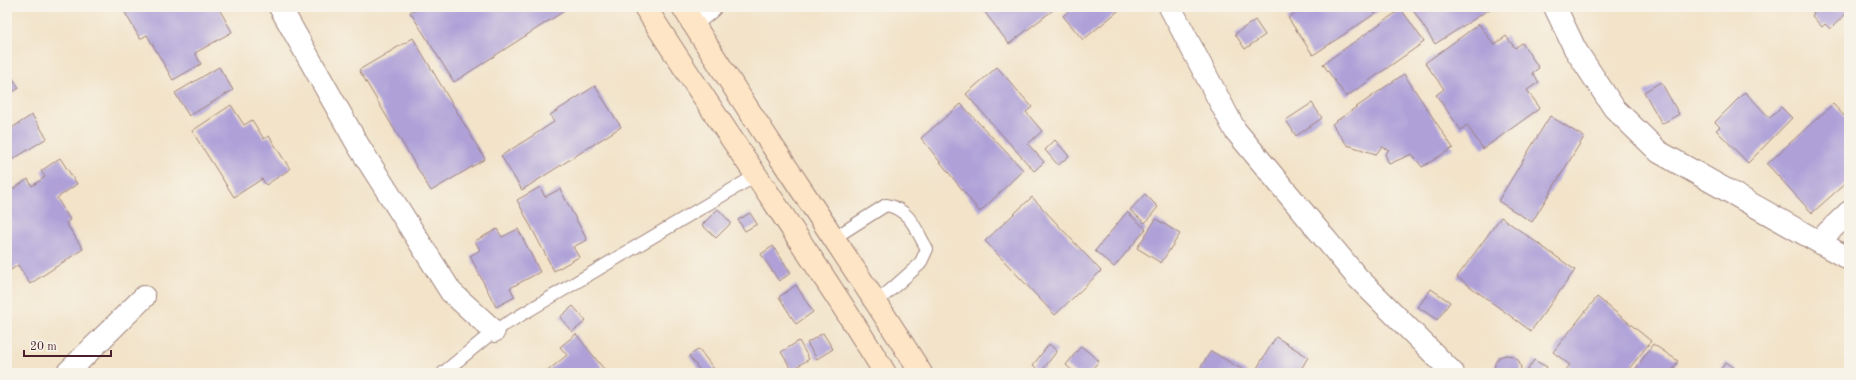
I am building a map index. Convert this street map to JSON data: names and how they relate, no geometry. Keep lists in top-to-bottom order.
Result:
{
  "scale_bar": "20 m"
}
